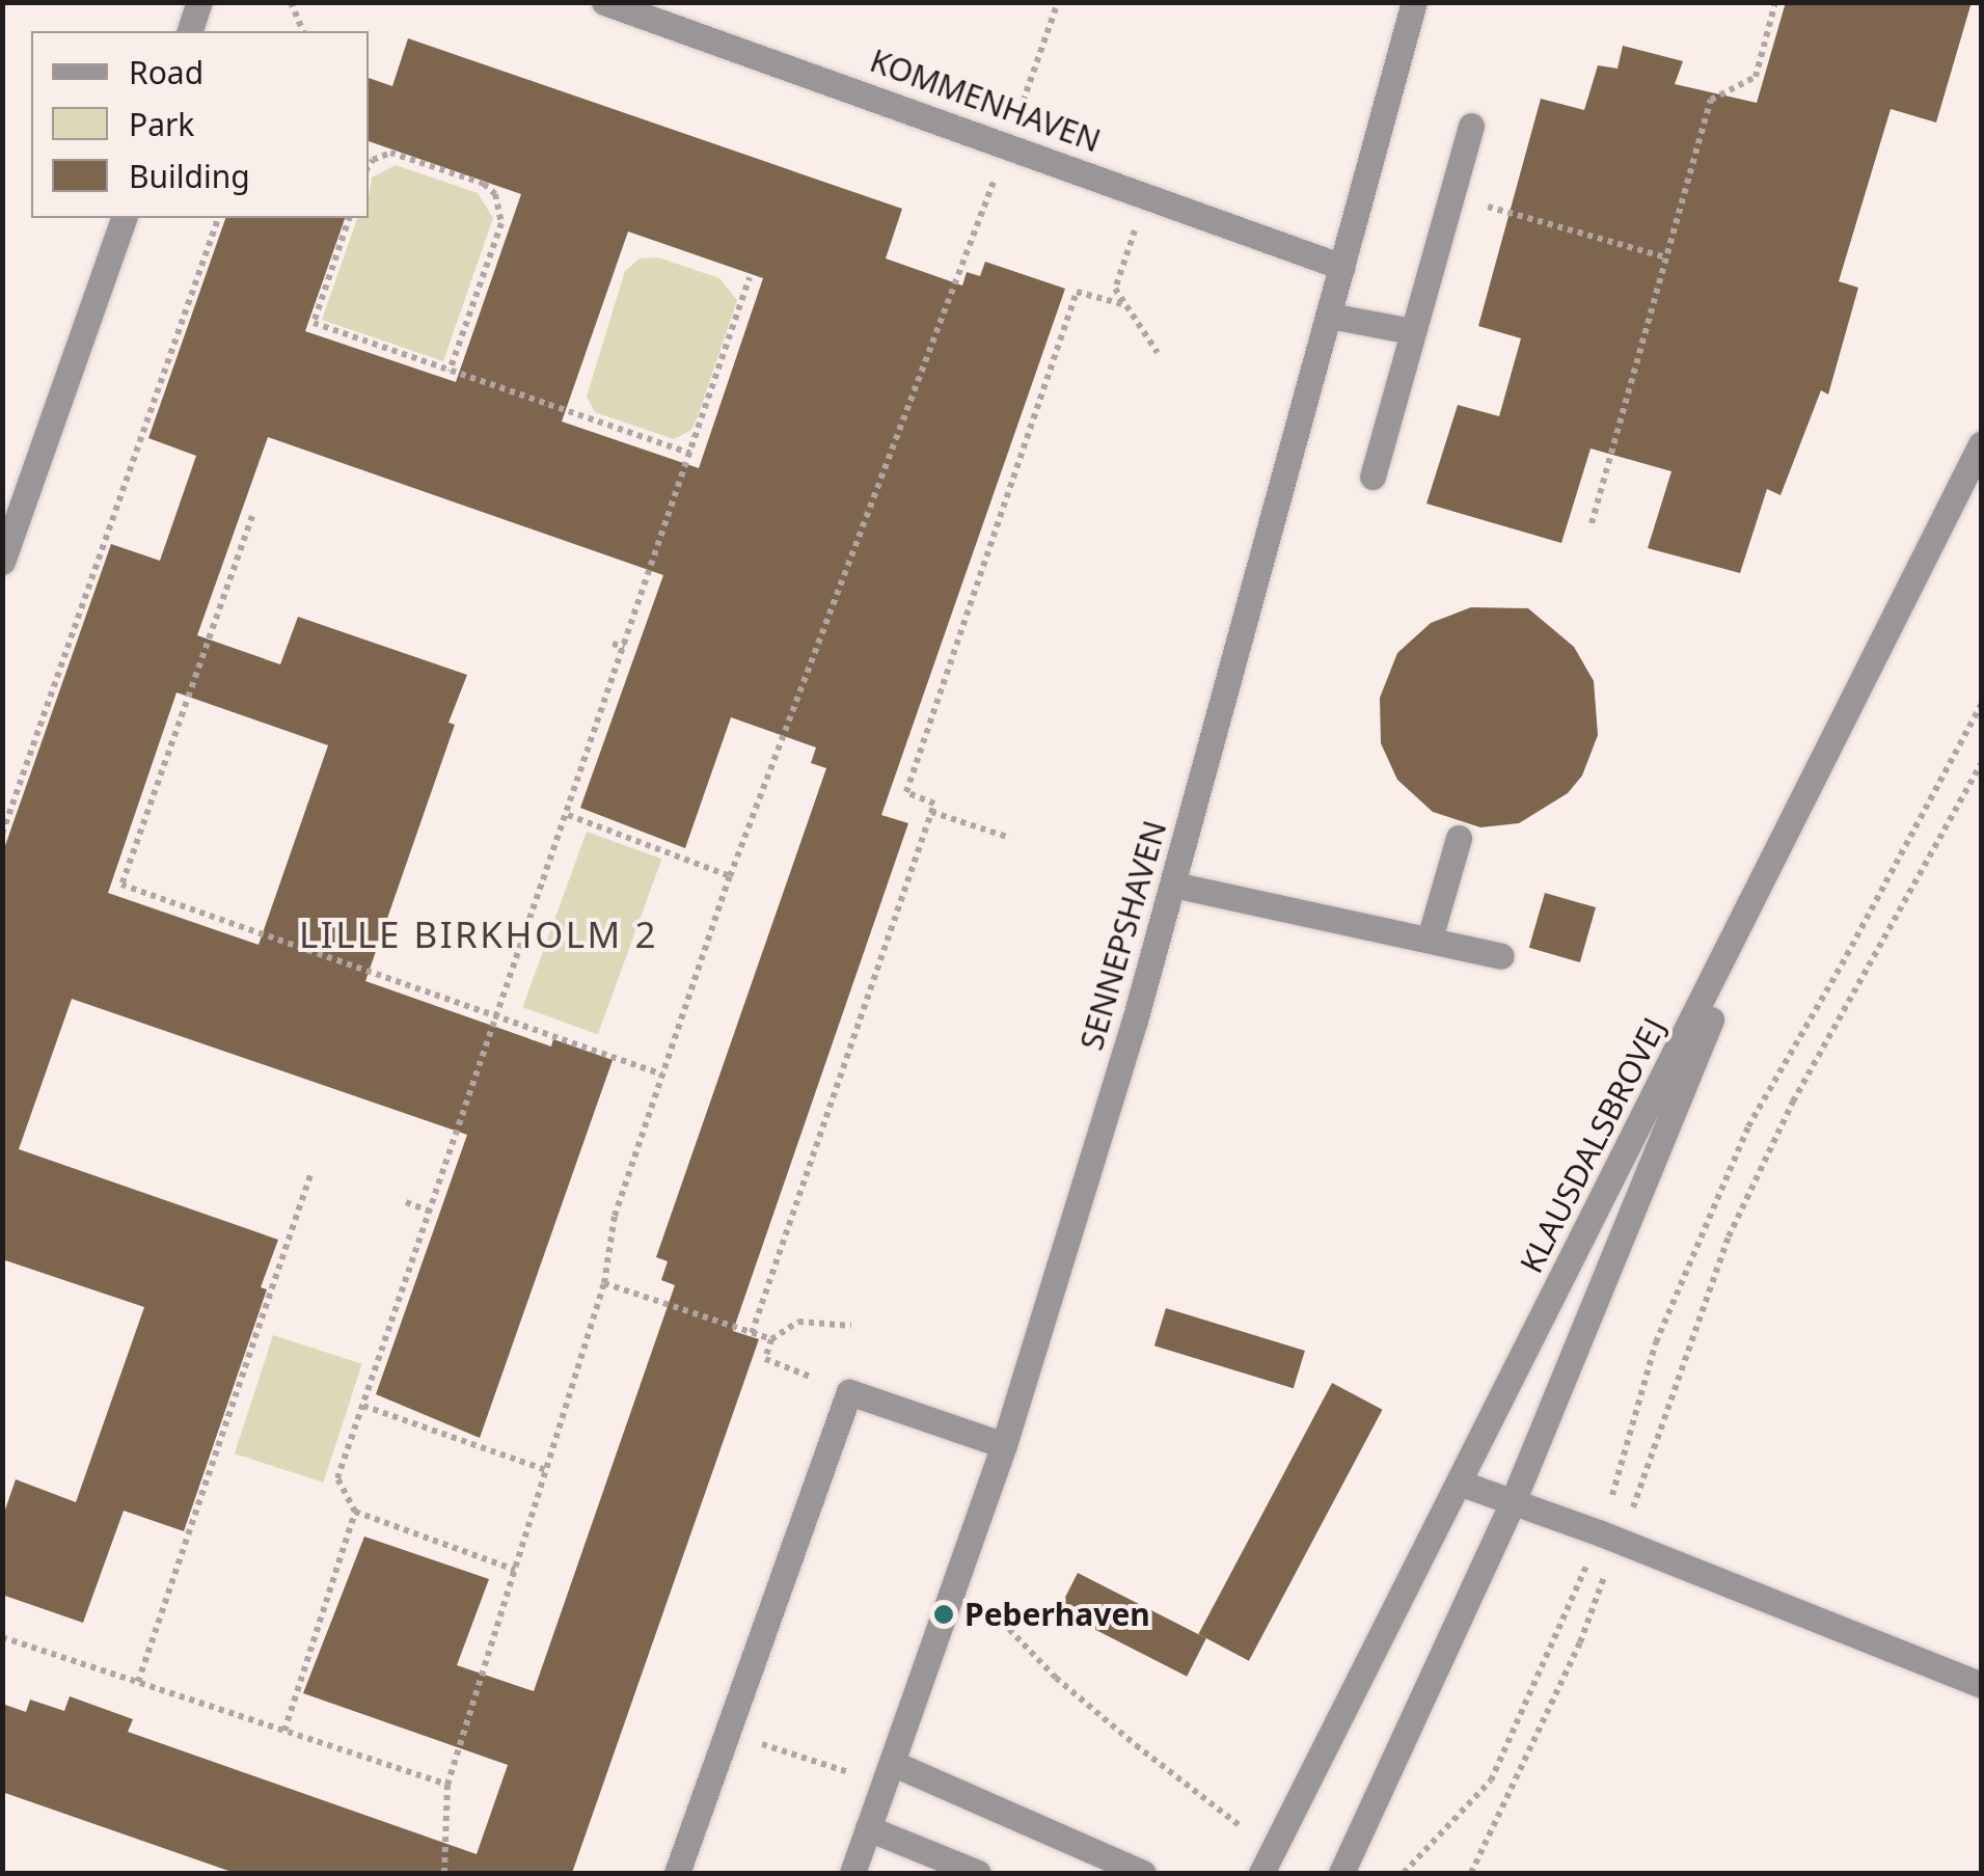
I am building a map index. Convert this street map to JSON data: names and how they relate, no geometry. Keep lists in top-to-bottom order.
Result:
{
  "streets": {
    "street": ["KOMMENHAVEN", "SENNEPSHAVEN", "KLAUSDALSBROVEJ"]
  },
  "crossings": [
    ["KOMMENHAVEN", "SENNEPSHAVEN"]
  ],
  "districts": ["LILLE BIRKHOLM 2"],
  "places": ["Peberhaven"],
  "legend": ["Road", "Park", "Building"]
}
